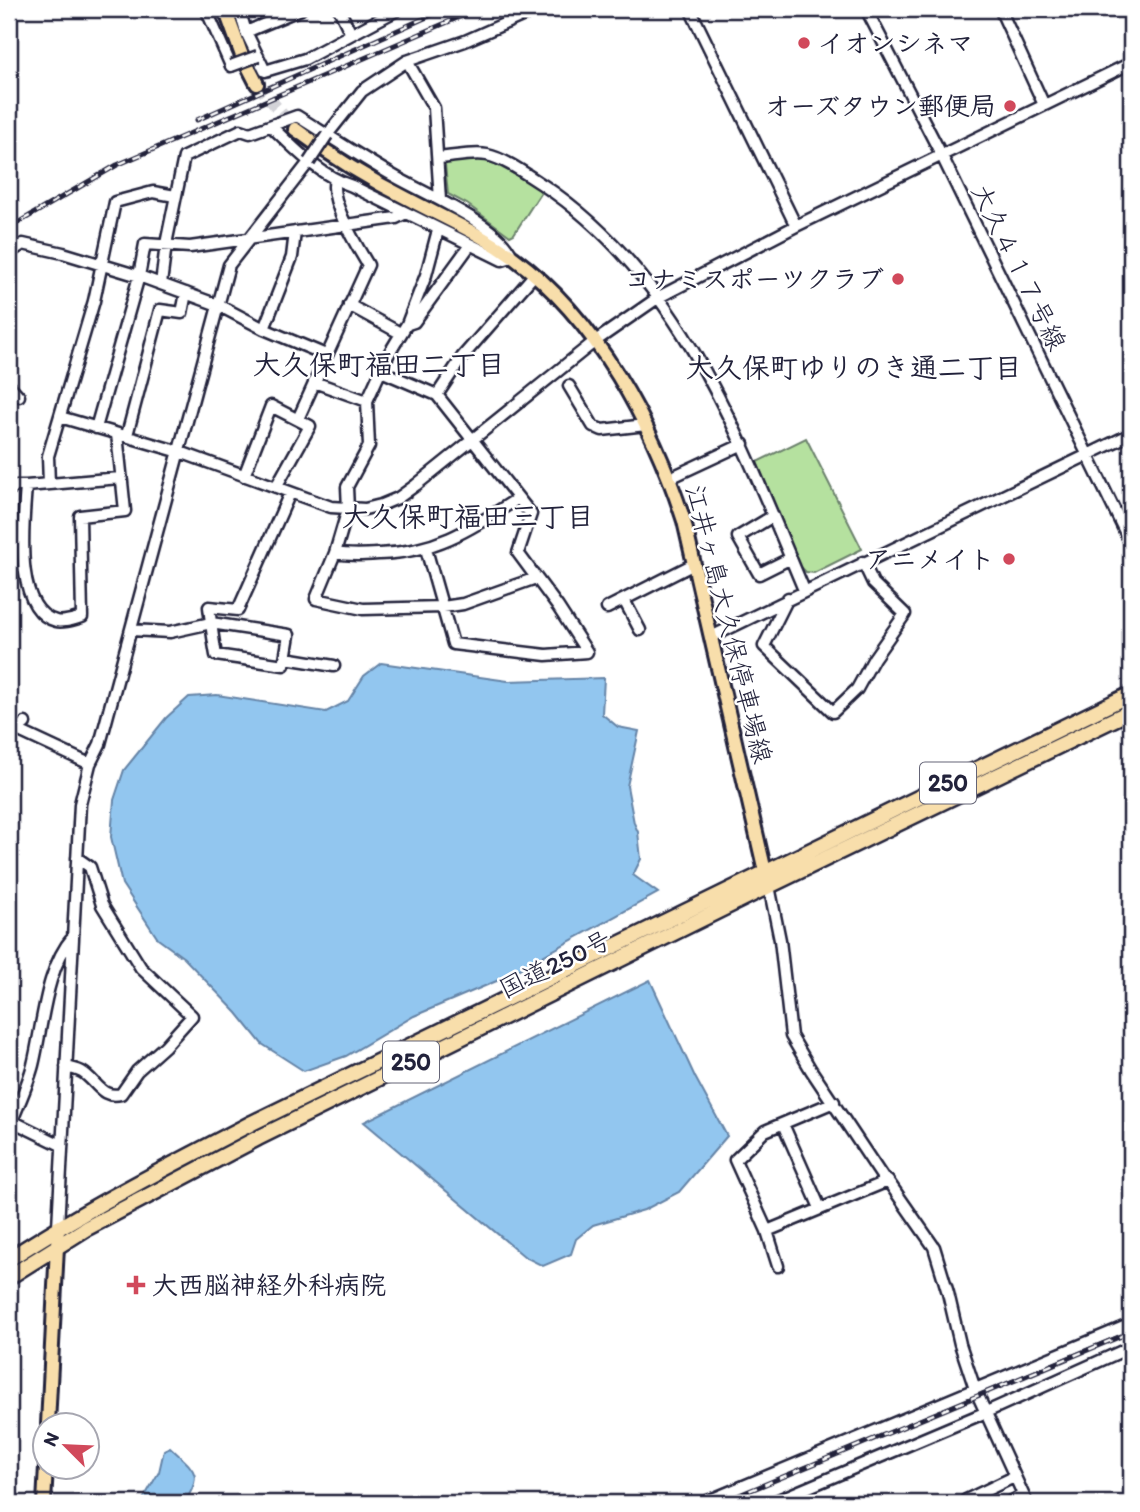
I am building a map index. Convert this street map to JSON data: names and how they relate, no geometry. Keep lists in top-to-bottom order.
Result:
{
  "streets": {
    "highway": ["250", "国道250号"],
    "main road": ["江井ヶ島大久保停車場線"],
    "street": ["大久４１７号線"]
  },
  "crossings": [
    ["江井ヶ島大久保停車場線", "国道250号"]
  ],
  "districts": ["大久保町福田二丁目", "大久保町ゆりのき通二丁目", "大久保町福田三丁目"],
  "places": {
    "other": [
      "イオンシネマ",
      "オーズタウン郵便局",
      "コナミスポーツクラブ",
      "アニメイト"
    ],
    "health": ["大西脳神経外科病院"]
  },
  "north": "top left"
}
